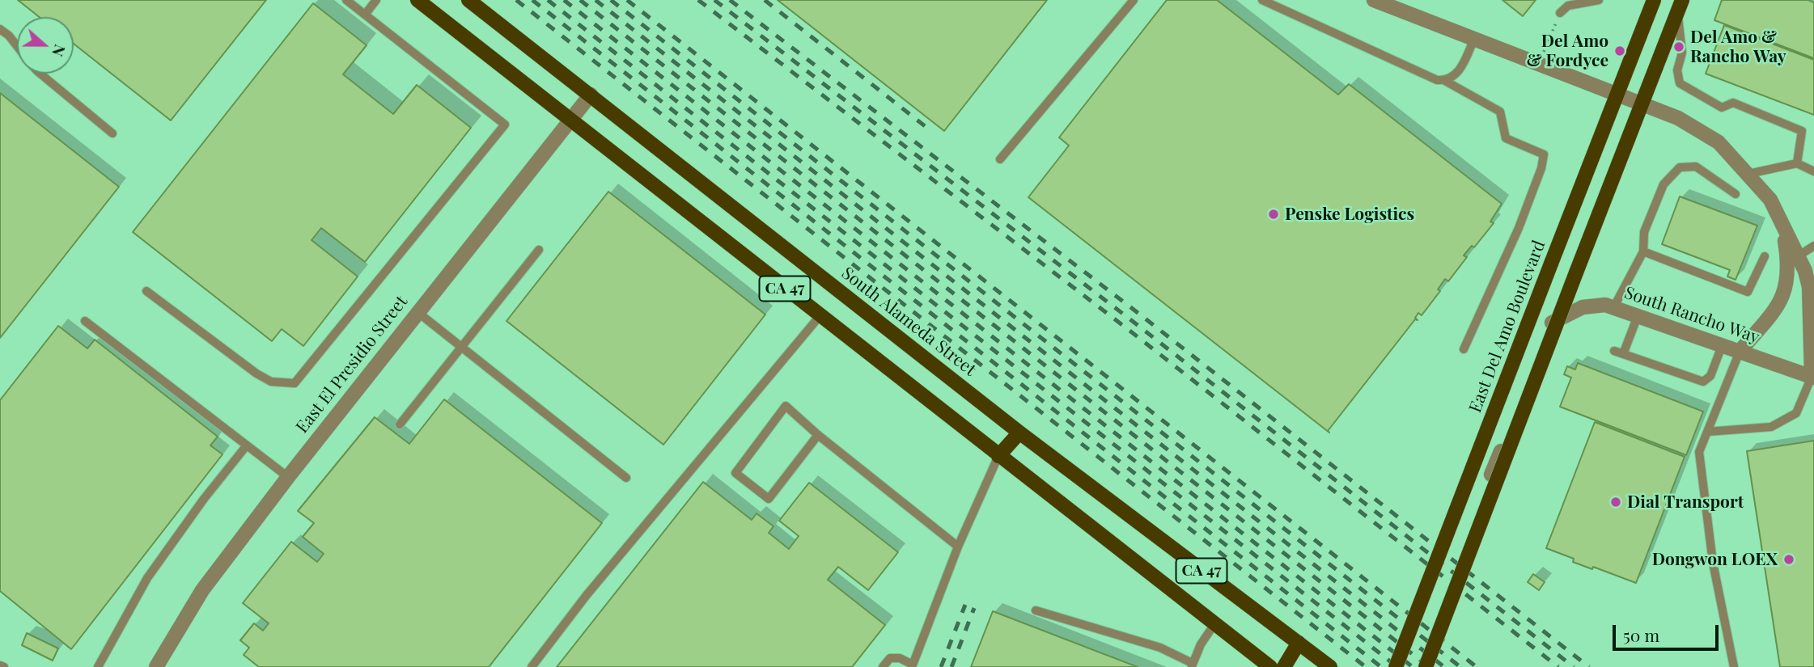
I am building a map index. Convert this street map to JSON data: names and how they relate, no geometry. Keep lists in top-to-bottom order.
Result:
{
  "streets": {
    "main road": ["CA 47", "South Alameda Street", "East Del Amo Boulevard"],
    "street": ["South Rancho Way", "East El Presidio Street"]
  },
  "crossings": [
    ["CA 47", "East El Presidio Street"],
    ["South Alameda Street", "East El Presidio Street"]
  ],
  "places": [
    "Del Amo & Rancho Way",
    "Del Amo & Fordyce",
    "Penske Logistics",
    "Dial Transport",
    "Dongwon LOEX"
  ],
  "scale_bar": "50 m",
  "north": "right"
}
